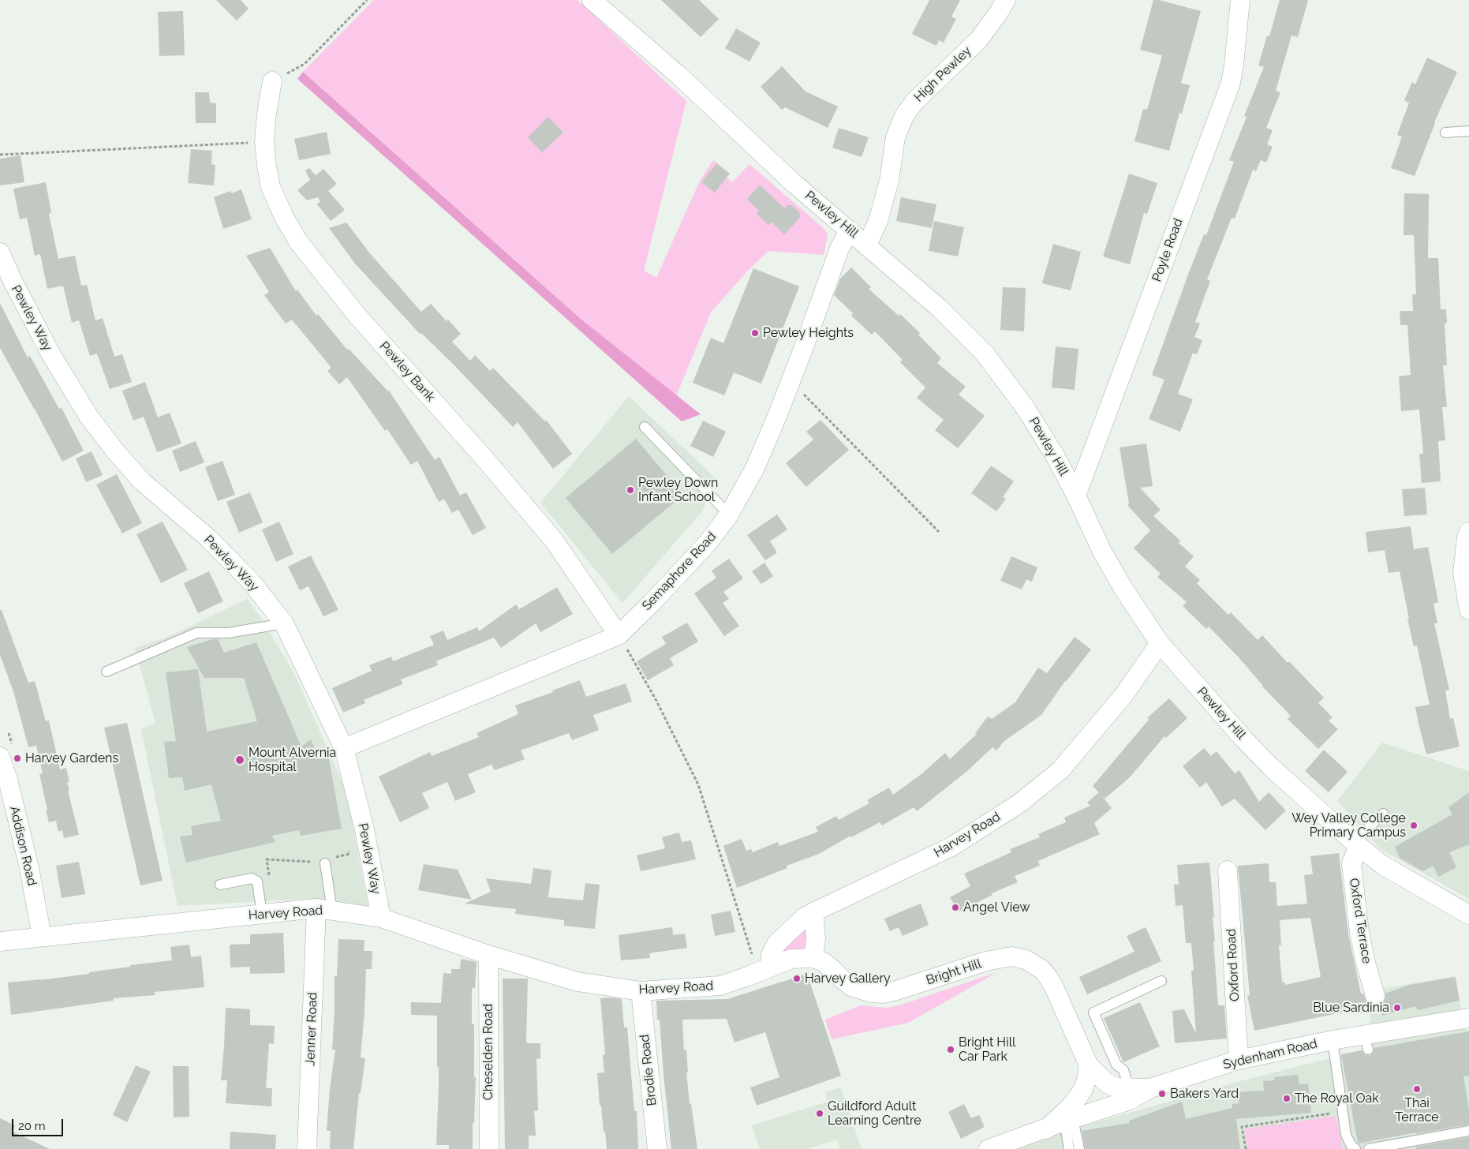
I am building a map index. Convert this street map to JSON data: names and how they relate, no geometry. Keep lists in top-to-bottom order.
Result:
{
  "streets": {
    "street": [
      "High Pewley",
      "Pewley Hill",
      "Poyle Road",
      "Pewley Way",
      "Pewley Bank",
      "Semaphore Road",
      "Harvey Road",
      "Addison Road",
      "Oxford Terrace",
      "Oxford Road",
      "Bright Hill",
      "Jenner Road",
      "Cheselden Road",
      "Sydenham Road",
      "Brodie Road"
    ]
  },
  "crossings": [
    ["High Pewley", "Pewley Hill"],
    ["Pewley Hill", "Poyle Road"],
    ["Pewley Hill", "Semaphore Road"],
    ["Pewley Hill", "Harvey Road"],
    ["Pewley Hill", "Oxford Terrace"],
    ["Pewley Way", "Semaphore Road"],
    ["Pewley Way", "Harvey Road"],
    ["Pewley Bank", "Semaphore Road"],
    ["Harvey Road", "Addison Road"],
    ["Harvey Road", "Jenner Road"],
    ["Harvey Road", "Cheselden Road"],
    ["Harvey Road", "Brodie Road"],
    ["Oxford Road", "Sydenham Road"],
    ["Bright Hill", "Sydenham Road"]
  ],
  "places": [
    "Pewley Heights",
    "Pewley Down Infant School",
    "Harvey Gardens",
    "Mount Alvernia Hospital",
    "Wey Valley College Primary Campus",
    "Angel View",
    "Harvey Gallery",
    "Blue Sardinia",
    "Bright Hill Car Park",
    "Thai Terrace",
    "Bakers Yard",
    "The Royal Oak",
    "Guildford Adult Learning Centre"
  ],
  "scale_bar": "20 m"
}
